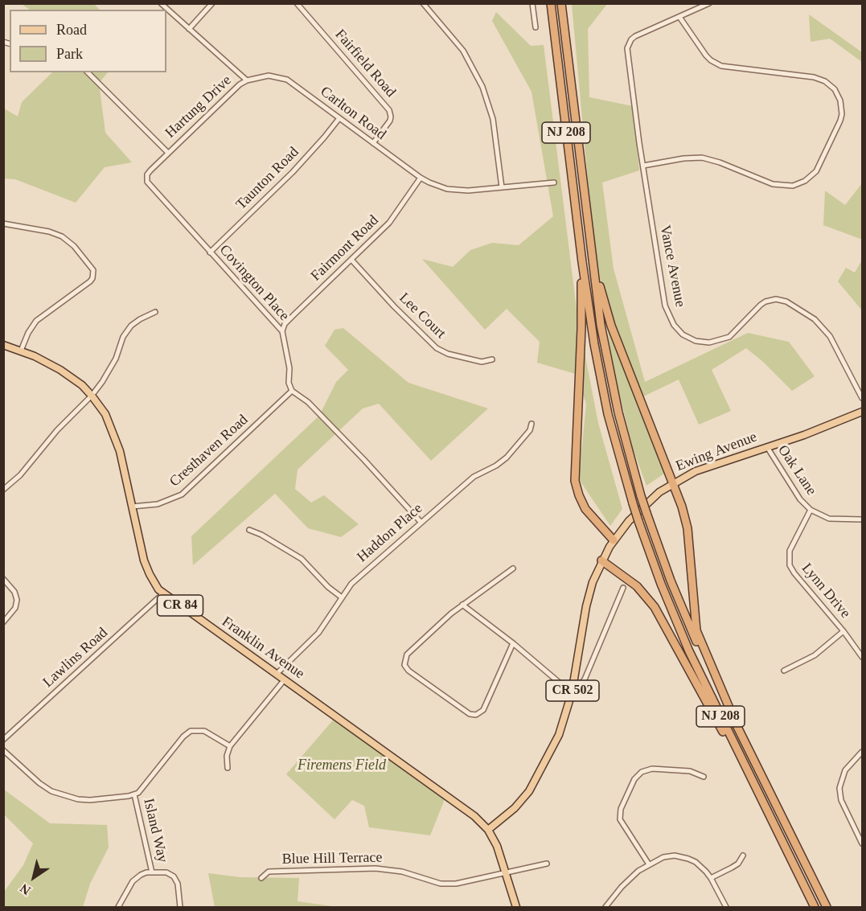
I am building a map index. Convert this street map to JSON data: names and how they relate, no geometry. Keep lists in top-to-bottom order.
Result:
{
  "streets": {
    "highway": ["NJ 208"],
    "main road": [
      "Ewing Avenue",
      "CR 84",
      "Franklin Avenue",
      "CR 502"
    ],
    "street": [
      "Fairfield Road",
      "Hartung Drive",
      "Carlton Road",
      "Taunton Road",
      "Fairmont Road",
      "Vance Avenue",
      "Covington Place",
      "Lee Court",
      "Cresthaven Road",
      "Oak Lane",
      "Haddon Place",
      "Lynn Drive",
      "Lawlins Road",
      "Island Way",
      "Blue Hill Terrace"
    ]
  },
  "crossings": [
    ["Fairfield Road", "Carlton Road"],
    ["Hartung Drive", "Carlton Road"],
    ["Hartung Drive", "Covington Place"],
    ["Carlton Road", "Taunton Road"],
    ["Carlton Road", "Fairmont Road"],
    ["Taunton Road", "Covington Place"],
    ["Fairmont Road", "Covington Place"],
    ["Fairmont Road", "Lee Court"],
    ["Covington Place", "Cresthaven Road"],
    ["Cresthaven Road", "Franklin Avenue"],
    ["Ewing Avenue", "Oak Lane"],
    ["Ewing Avenue", "Franklin Avenue"],
    ["Oak Lane", "Lynn Drive"],
    ["Haddon Place", "Franklin Avenue"],
    ["Franklin Avenue", "Lawlins Road"],
    ["Franklin Avenue", "Blue Hill Terrace"]
  ],
  "parks": ["Firemens Field"],
  "legend": ["Road", "Park"],
  "north": "bottom left"
}
